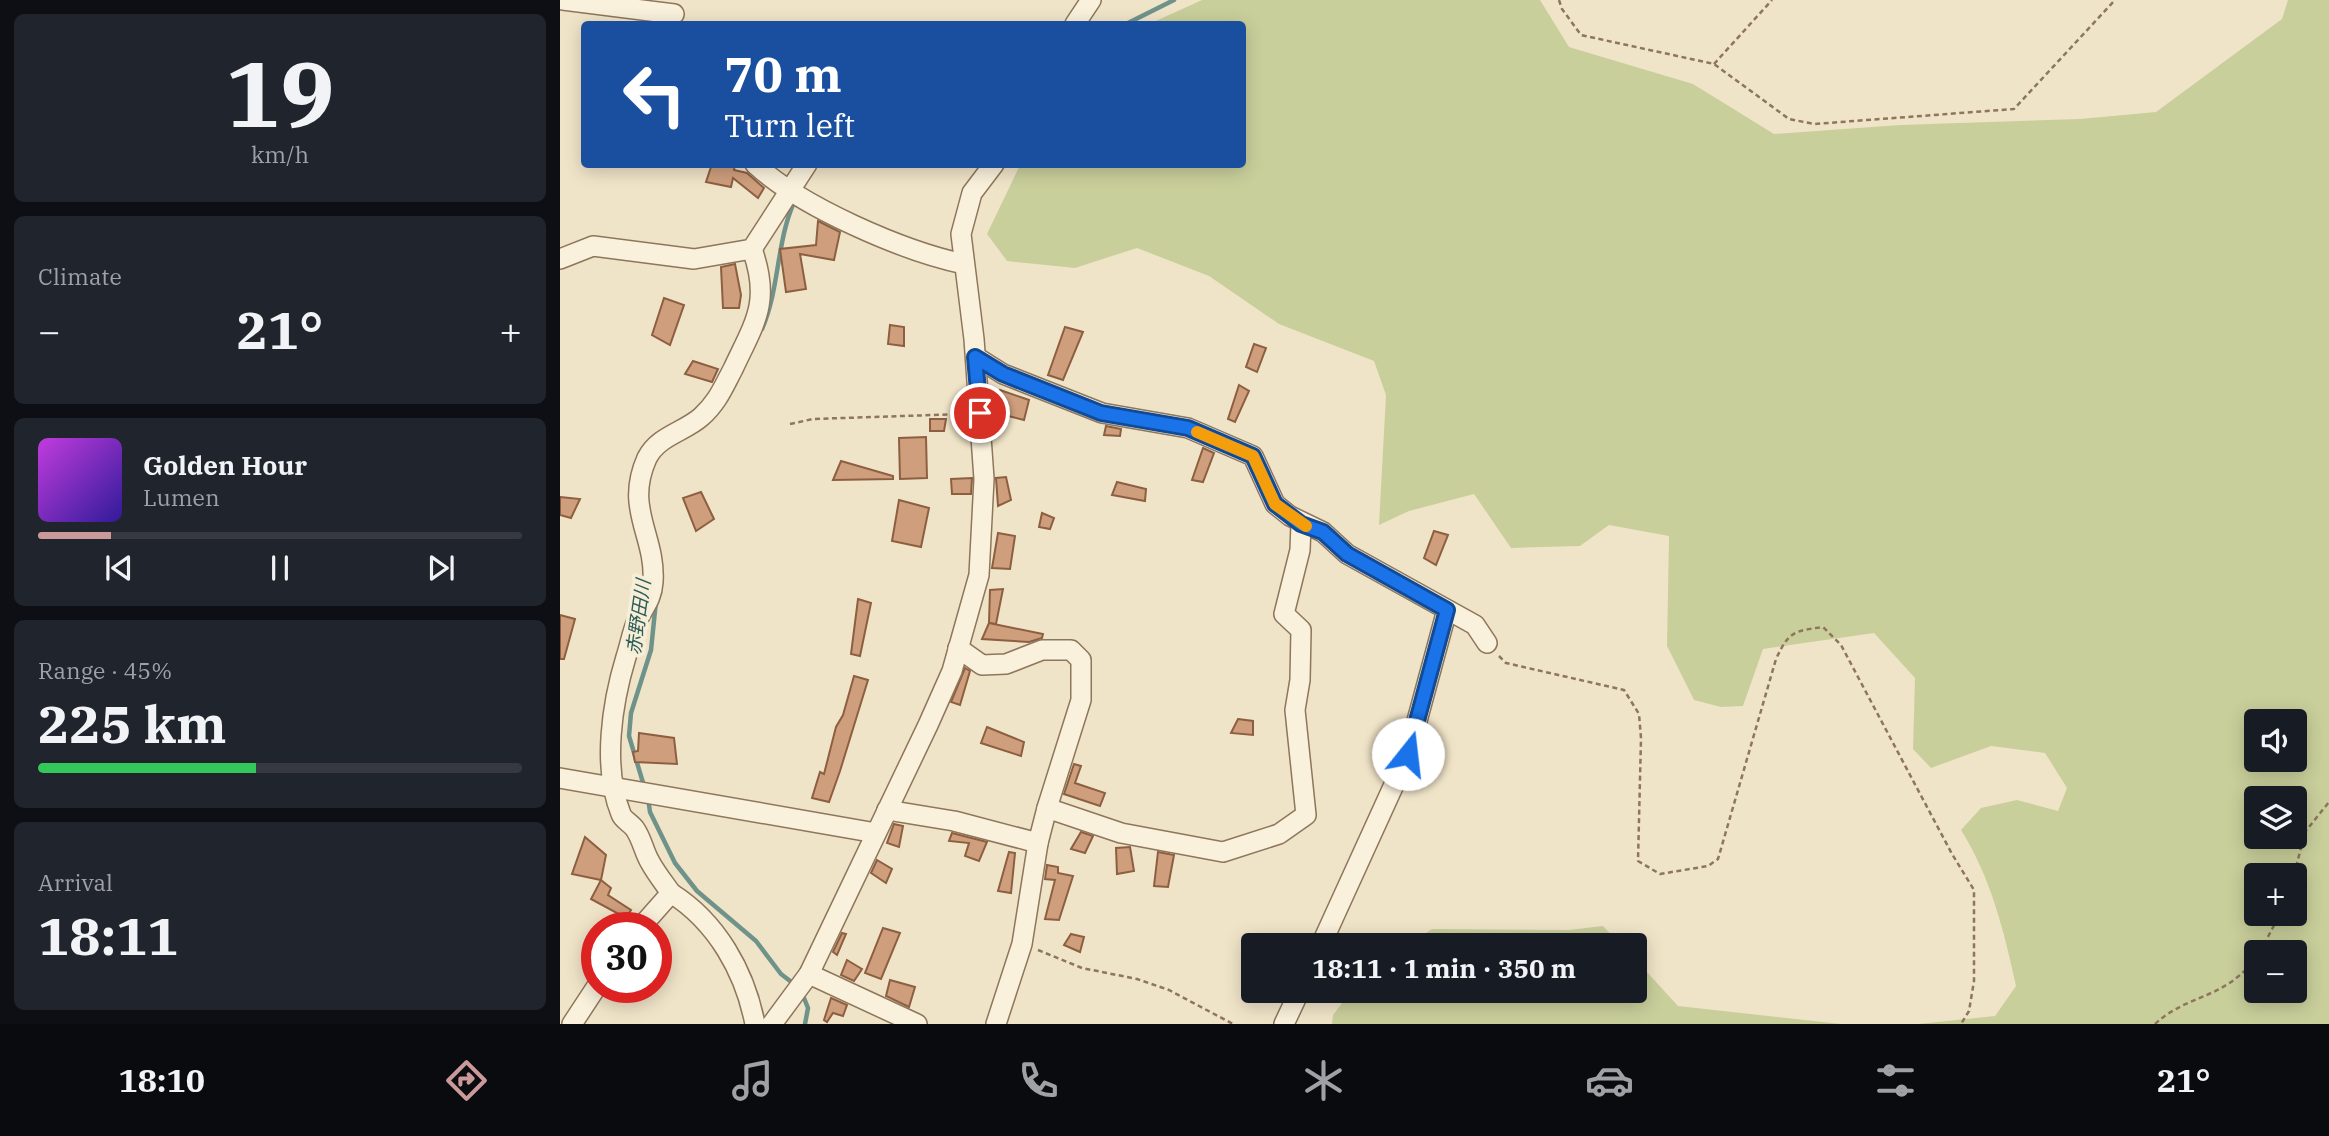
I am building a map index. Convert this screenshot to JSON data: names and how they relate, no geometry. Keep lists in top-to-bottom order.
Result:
{
  "water": ["赤野田川"],
  "page": {
    "tile": [
      ["19", "km/h"],
      "Climate",
      ["Range · 45%", "225 km"],
      ["Arrival", "18:11"]
    ],
    "turn": ["70 m", "Turn left"],
    "heat": ["−", "21°", "+"],
    "song": ["Golden Hour", "Lumen"],
    "map_buttons": ["+", "−"],
    "limit": "30",
    "trip": "18:11 · 1 min · 350 m",
    "tabs": ["18:10", "21°"]
  }
}
